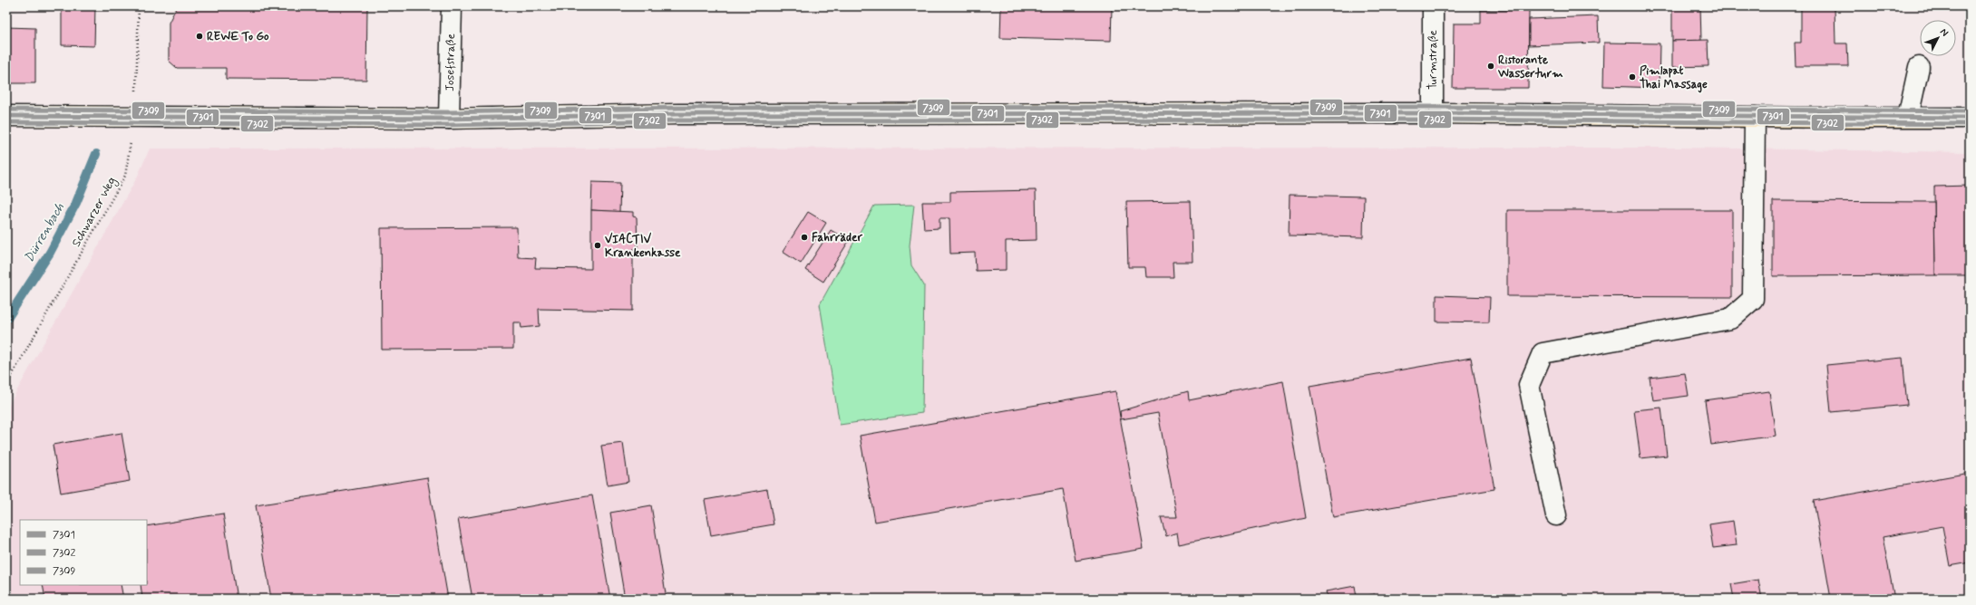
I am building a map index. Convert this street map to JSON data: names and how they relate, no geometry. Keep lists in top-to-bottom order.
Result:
{
  "streets": {
    "street": ["Turmstraße", "Josefstraße"],
    "path": ["Schwarzer Weg"]
  },
  "water": ["Dürrenbach"],
  "places": [
    "REWE To Go",
    "Ristorante Wasserturm",
    "Pimlapat Thai Massage",
    "Fahrräder",
    "VIACTIV Krankenkasse"
  ],
  "lines": ["transit line 7309", "transit line 7301", "transit line 7302"],
  "legend": ["7301", "7302", "7309"],
  "north": "top right"
}
